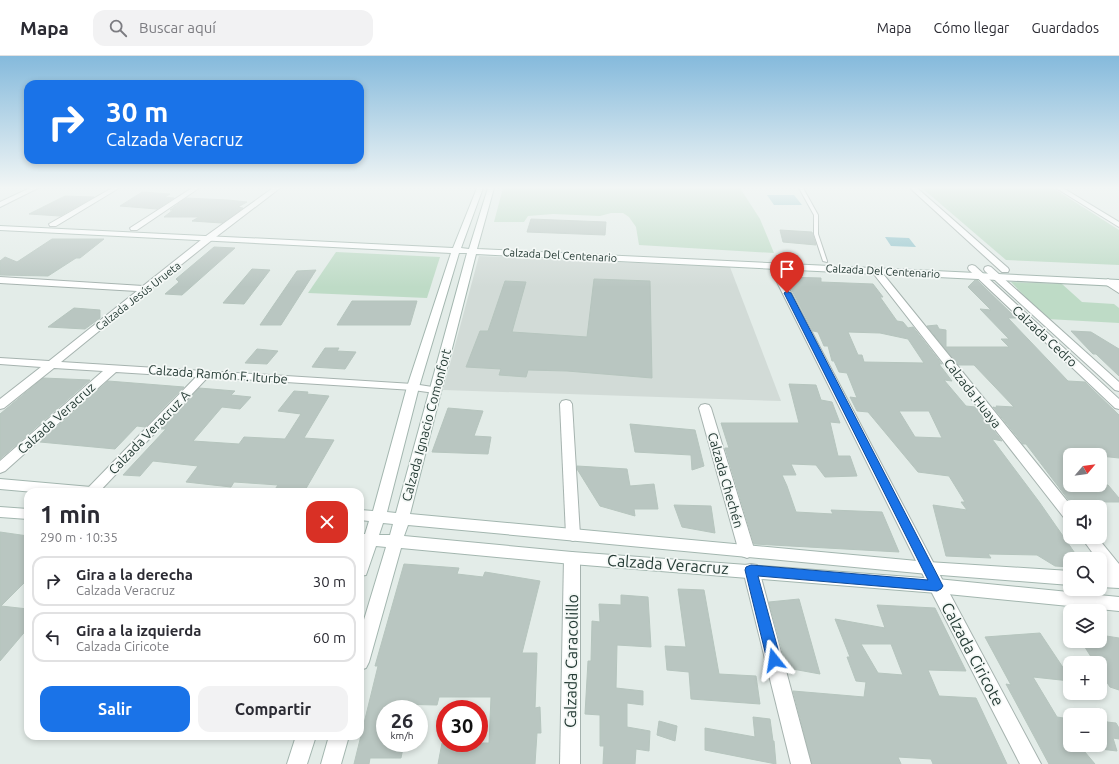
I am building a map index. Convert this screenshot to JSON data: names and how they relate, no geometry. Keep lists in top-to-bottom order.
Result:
{
  "streets": {
    "street": [
      "Calzada Del Centenario",
      "Calzada Jesús Urueta",
      "Calzada Cedro",
      "Calzada Ramón F. Iturbe",
      "Calzada Huaya",
      "Calzada Veracruz",
      "Calzada Ignacio Comonfort",
      "Calzada Veracruz A",
      "Calzada Chechén",
      "Calzada Ciricote",
      "Calzada Caracolillo"
    ]
  },
  "crossings": [
    ["Calzada Del Centenario", "Calzada Jesús Urueta"],
    ["Calzada Del Centenario", "Calzada Cedro"],
    ["Calzada Del Centenario", "Calzada Huaya"],
    ["Calzada Del Centenario", "Calzada Ignacio Comonfort"],
    ["Calzada Del Centenario", "Calzada Ciricote"],
    ["Calzada Jesús Urueta", "Calzada Ramón F. Iturbe"],
    ["Calzada Ramón F. Iturbe", "Calzada Veracruz"],
    ["Calzada Ramón F. Iturbe", "Calzada Ignacio Comonfort"],
    ["Calzada Ramón F. Iturbe", "Calzada Veracruz A"],
    ["Calzada Veracruz", "Calzada Ignacio Comonfort"],
    ["Calzada Veracruz", "Calzada Chechén"],
    ["Calzada Veracruz", "Calzada Ciricote"],
    ["Calzada Veracruz", "Calzada Caracolillo"]
  ],
  "north": "top right",
  "page": {
    "header": "Mapa",
    "search": "Buscar aquí",
    "nav": ["Mapa", "Cómo llegar", "Guardados"],
    "turn": ["30 m", "Calzada Veracruz"],
    "map_buttons": ["+", "−"],
    "heading": ["1 min", "290 m · 10:35"],
    "list": [
      {
        "name": "Gira a la derecha",
        "note": "Calzada Veracruz",
        "value": "30 m"
      },
      {
        "name": "Gira a la izquierda",
        "note": "Calzada Ciricote",
        "value": "60 m"
      }
    ],
    "buttons": ["Salir", "Compartir"],
    "speed": "26 km/h",
    "limit": "30"
  }
}
